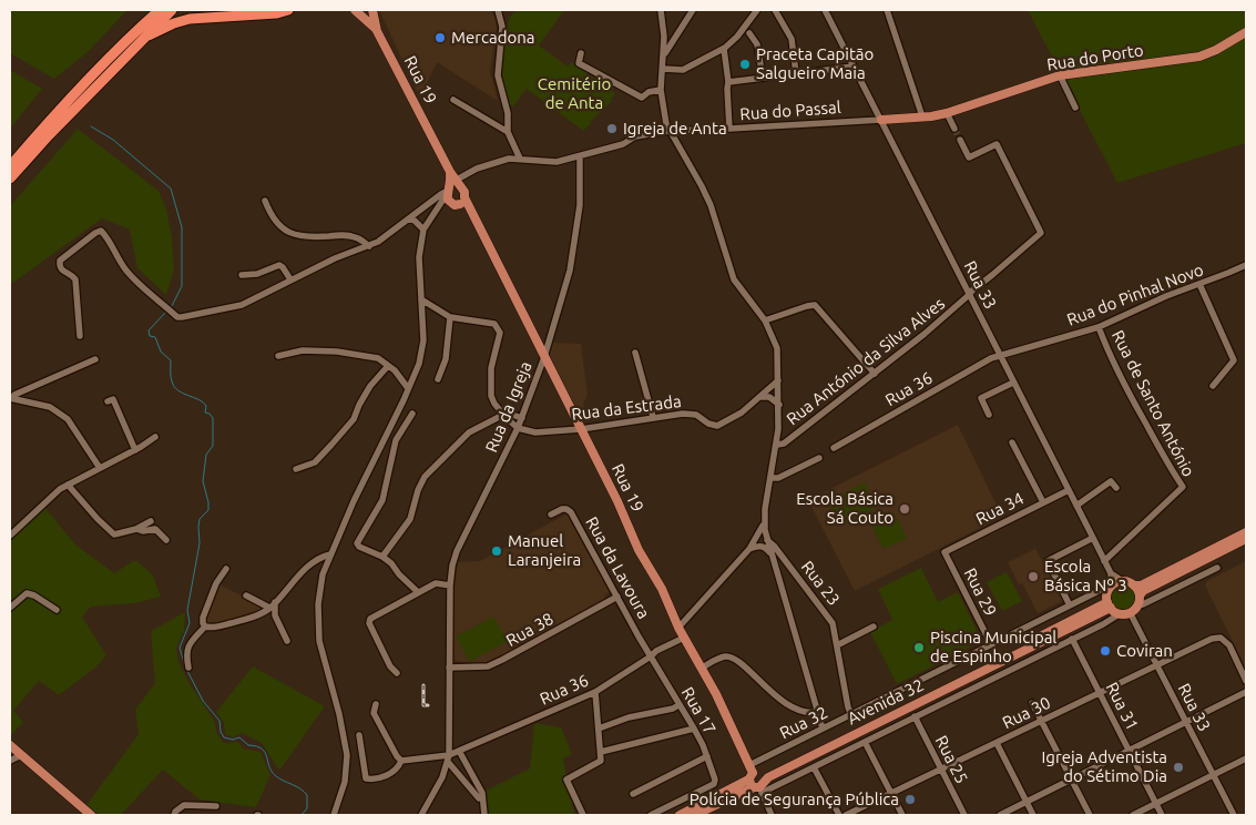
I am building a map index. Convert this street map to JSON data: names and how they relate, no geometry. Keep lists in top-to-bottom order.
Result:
{
  "streets": {
    "main road": ["Rua do Porto", "Rua 19", "Avenida 32"],
    "street": [
      "Rua do Passal",
      "Rua 33",
      "Rua do Pinhal Novo",
      "Rua António da Silva Alves",
      "Rua 36",
      "Rua de Santo António",
      "Rua da Igreja",
      "Rua da Estrada",
      "Rua 34",
      "Rua da Lavoura",
      "Rua 23",
      "Rua 29",
      "Rua 38",
      "Rua 31",
      "Rua 17",
      "Rua 30",
      "Rua 32",
      "Rua 25"
    ]
  },
  "crossings": [
    ["Rua do Porto", "Rua do Passal"],
    ["Rua do Porto", "Rua 33"],
    ["Rua 19", "Rua 36"],
    ["Rua 19", "Rua da Igreja"],
    ["Rua 19", "Rua da Estrada"],
    ["Rua 19", "Avenida 32"],
    ["Rua 19", "Rua 32"],
    ["Rua do Passal", "Rua 33"],
    ["Rua 33", "Rua do Pinhal Novo"],
    ["Rua 33", "Rua António da Silva Alves"],
    ["Rua 33", "Rua 36"],
    ["Rua 33", "Rua de Santo António"],
    ["Rua 33", "Rua 34"],
    ["Rua 33", "Avenida 32"],
    ["Rua 33", "Rua 30"],
    ["Rua 33", "Rua 32"],
    ["Rua do Pinhal Novo", "Rua 36"],
    ["Rua do Pinhal Novo", "Rua de Santo António"],
    ["Rua 36", "Rua da Igreja"],
    ["Rua 36", "Rua da Lavoura"],
    ["Rua 36", "Rua 17"],
    ["Rua da Igreja", "Rua da Estrada"],
    ["Rua da Igreja", "Rua 38"],
    ["Rua 34", "Rua 29"],
    ["Rua da Lavoura", "Rua 38"],
    ["Rua da Lavoura", "Rua 17"],
    ["Rua 23", "Rua 32"],
    ["Rua 29", "Rua 32"],
    ["Avenida 32", "Rua 32"],
    ["Rua 31", "Rua 30"],
    ["Rua 30", "Rua 25"]
  ],
  "parks": ["Cemitério de Anta"],
  "places": [
    "Mercadona",
    "Praceta Capitão Salgueiro Maia",
    "Igreja de Anta",
    "Escola Básica Sá Couto",
    "Manuel Laranjeira",
    "Escola Básica Nº 3",
    "Piscina Municipal de Espinho",
    "Coviran",
    "Igreja Adventista do Sétimo Dia",
    "Polícia de Segurança Pública"
  ]
}
